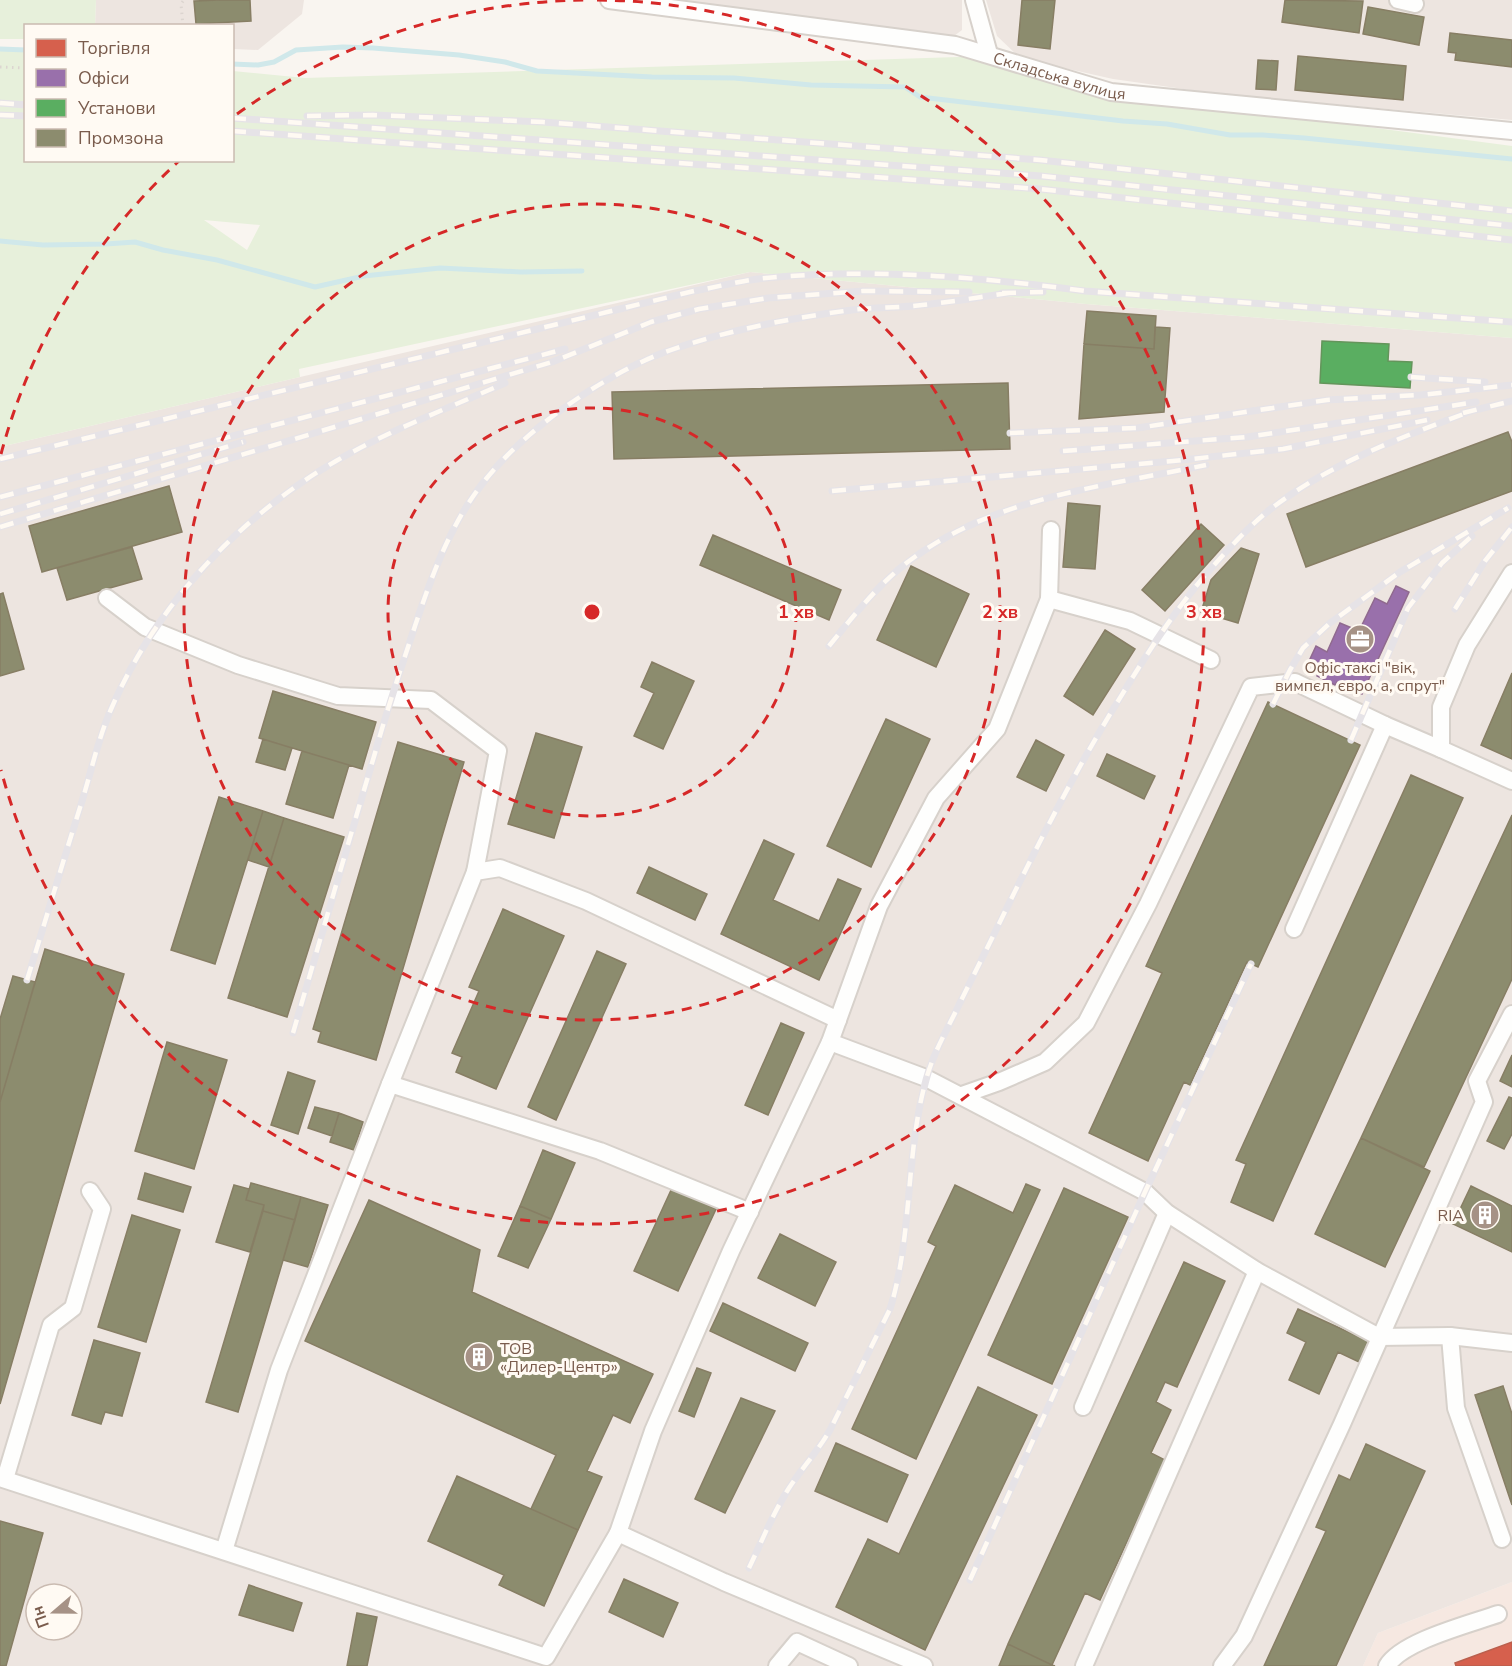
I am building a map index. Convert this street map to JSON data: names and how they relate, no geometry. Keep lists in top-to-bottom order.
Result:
{
  "streets": {
    "street": ["Складська вулиця"]
  },
  "places": {
    "office": ["Офіс таксі \"вік, вимпєл, євро, а, спрут\""],
    "building": ["RIA", "ТОВ «Дилер-Центр»"]
  },
  "legend": [
    "Торгівля",
    "Офіси",
    "Установи",
    "Промзона"
  ],
  "north": "left",
  "rings": ["1 хв", "2 хв", "3 хв"]
}
